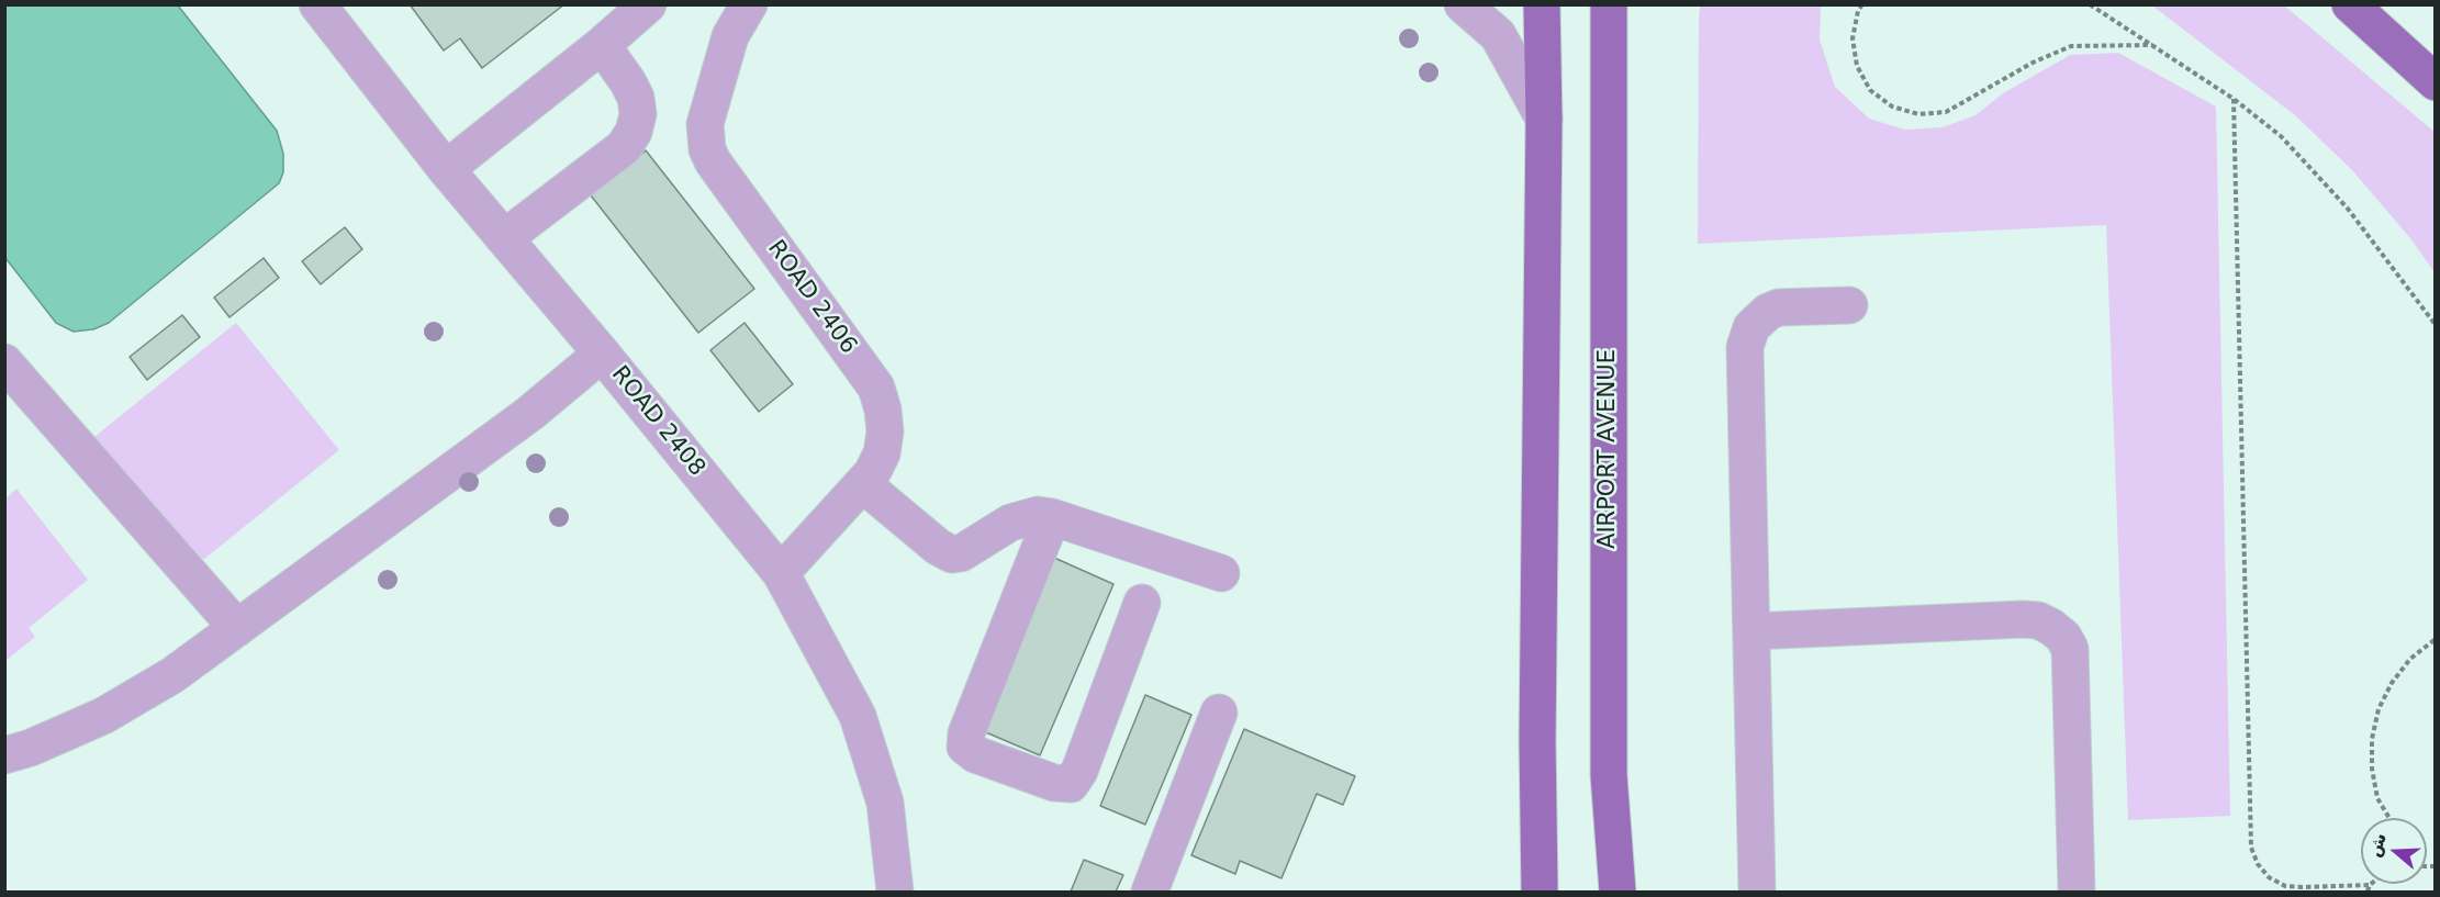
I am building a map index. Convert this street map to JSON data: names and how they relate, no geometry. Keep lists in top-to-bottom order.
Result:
{
  "streets": {
    "main road": ["AIRPORT AVENUE"],
    "street": ["ROAD 2406", "ROAD 2408"]
  },
  "crossings": [
    ["ROAD 2406", "ROAD 2408"]
  ],
  "north": "left"
}
